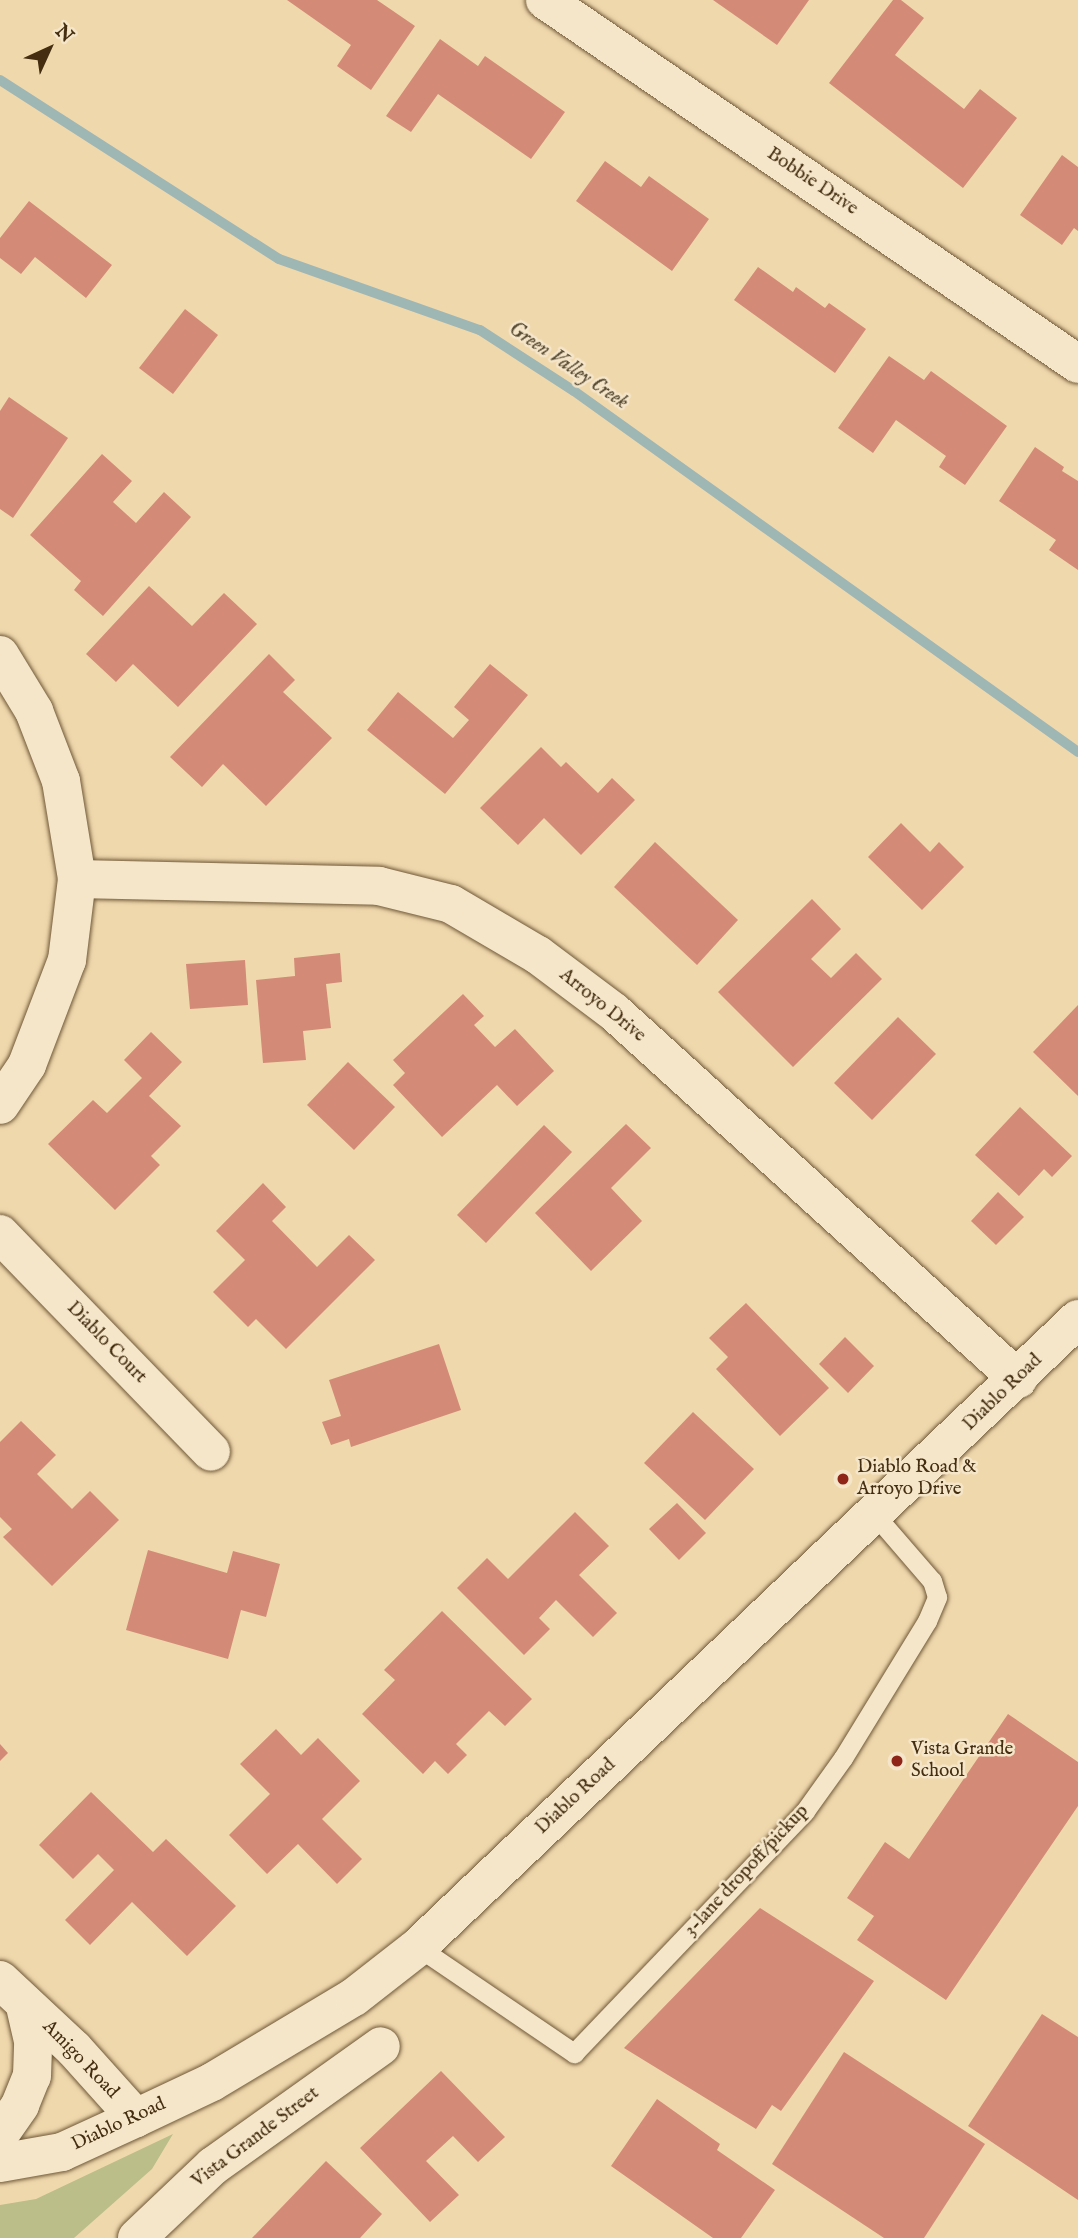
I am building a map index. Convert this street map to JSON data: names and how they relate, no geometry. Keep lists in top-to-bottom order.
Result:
{
  "streets": {
    "street": [
      "Bobbie Drive",
      "Arroyo Drive",
      "Diablo Court",
      "Diablo Road",
      "Amigo Road",
      "Vista Grande Street"
    ],
    "lane": ["3-lane dropoff/pickup"]
  },
  "crossings": [
    ["Arroyo Drive", "Diablo Road"],
    ["Diablo Road", "3-lane dropoff/pickup"],
    ["Diablo Road", "Amigo Road"]
  ],
  "water": ["Green Valley Creek"],
  "places": ["Diablo Road & Arroyo Drive", "Vista Grande School"],
  "north": "top right"
}
